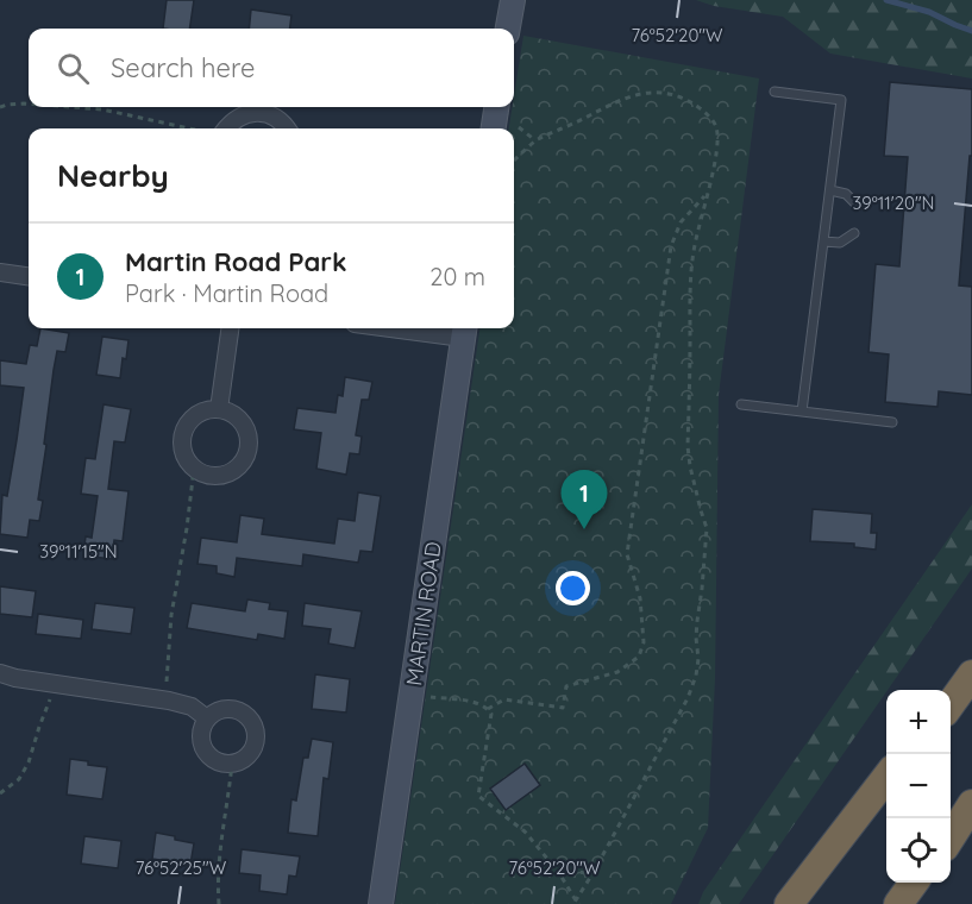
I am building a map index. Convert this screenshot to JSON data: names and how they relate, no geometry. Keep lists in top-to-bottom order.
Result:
{
  "streets": {
    "street": ["MARTIN ROAD"]
  },
  "page": {
    "search": "Search here",
    "heading": "Nearby",
    "list": [
      {
        "mark": "1",
        "name": "Martin Road Park",
        "note": "Park · Martin Road",
        "value": "20 m"
      }
    ],
    "pins": "1",
    "map_buttons": ["+", "−"]
  },
  "coordinates": [
    "76°52'20\"W",
    "39°11'20\"N",
    "39°11'15\"N",
    "76°52'25\"W"
  ]
}
